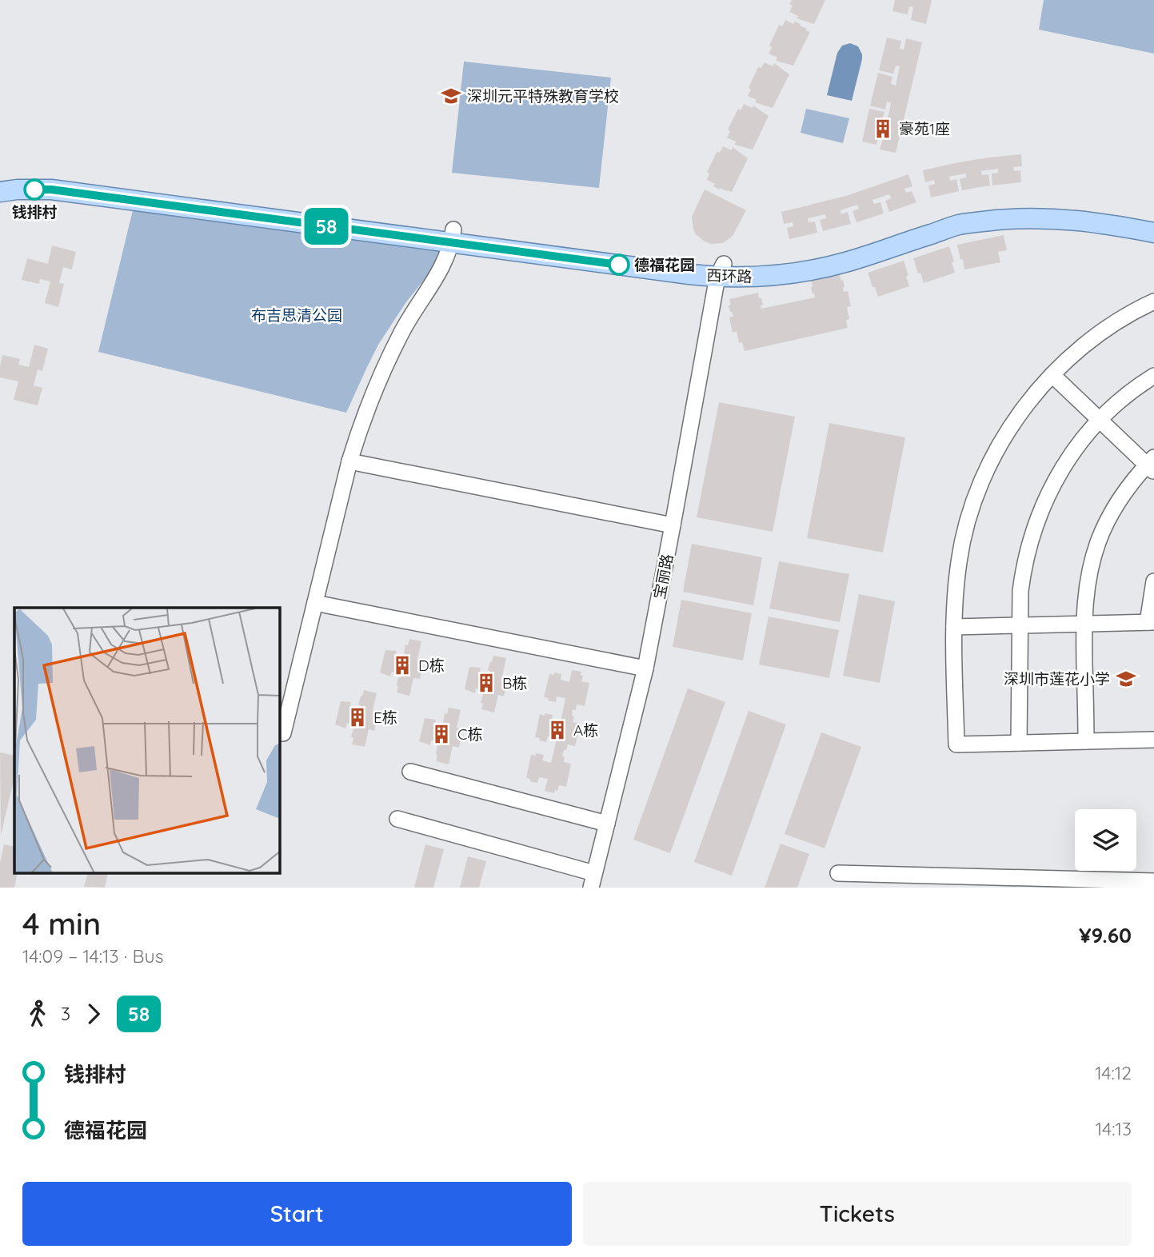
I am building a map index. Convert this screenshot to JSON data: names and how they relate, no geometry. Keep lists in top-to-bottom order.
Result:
{
  "streets": {
    "main road": ["西环路"],
    "street": ["宝丽路"]
  },
  "crossings": [
    ["西环路", "宝丽路"]
  ],
  "parks": ["布吉思清公园"],
  "places": {
    "school or university": ["深圳元平特殊教育学校", "深圳市莲花小学"],
    "building": [
      "豪苑1座",
      "D栋",
      "B栋",
      "E栋",
      "A栋",
      "C栋"
    ],
    "other": ["钱排村", "德福花园"]
  },
  "lines": ["bus line 58"],
  "page": {
    "on_map": "58",
    "heading": ["4 min", "14:09 – 14:13 · Bus", "¥9.60"],
    "legs": ["3", "58"],
    "list": [
      {
        "name": "钱排村",
        "value": "14:12"
      },
      {
        "name": "德福花园",
        "value": "14:13"
      }
    ],
    "buttons": ["Start", "Tickets"]
  }
}
